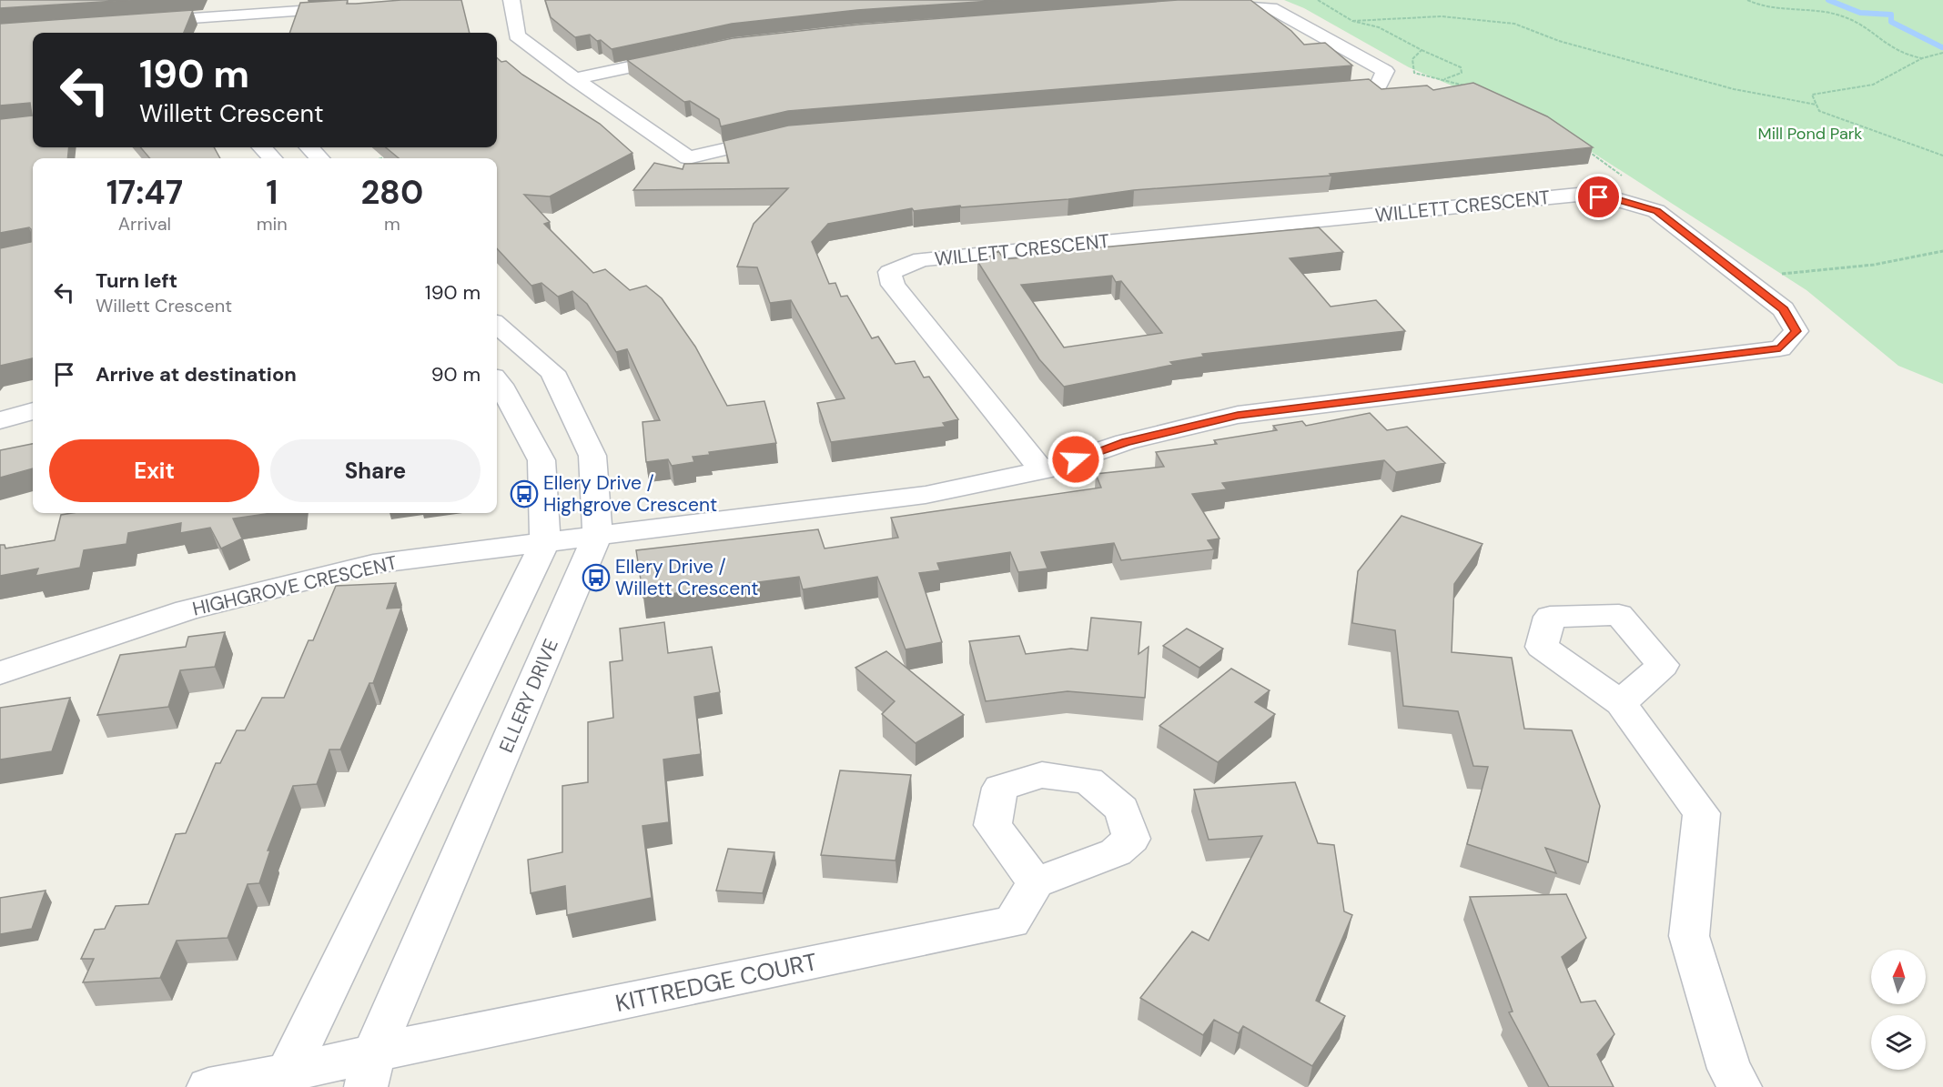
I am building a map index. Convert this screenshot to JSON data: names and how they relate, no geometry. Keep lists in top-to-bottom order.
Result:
{
  "streets": {
    "street": [
      "WILLETT CRESCENT",
      "HIGHGROVE CRESCENT",
      "ELLERY DRIVE",
      "KITTREDGE COURT"
    ]
  },
  "crossings": [
    ["WILLETT CRESCENT", "HIGHGROVE CRESCENT"],
    ["WILLETT CRESCENT", "ELLERY DRIVE"],
    ["HIGHGROVE CRESCENT", "ELLERY DRIVE"],
    ["ELLERY DRIVE", "KITTREDGE COURT"]
  ],
  "parks": ["Mill Pond Park"],
  "places": {
    "bus stop": ["Ellery Drive / Highgrove Crescent", "Ellery Drive / Willett Crescent"]
  },
  "north": "top",
  "page": {
    "turn": ["190 m", "Willett Crescent"],
    "eta": [
      "17:47",
      "Arrival",
      "1",
      "min",
      "280",
      "m"
    ],
    "list": [
      {
        "name": "Turn left",
        "note": "Willett Crescent",
        "value": "190 m"
      },
      {
        "name": "Arrive at destination",
        "value": "90 m"
      }
    ],
    "buttons": ["Exit", "Share"]
  }
}
